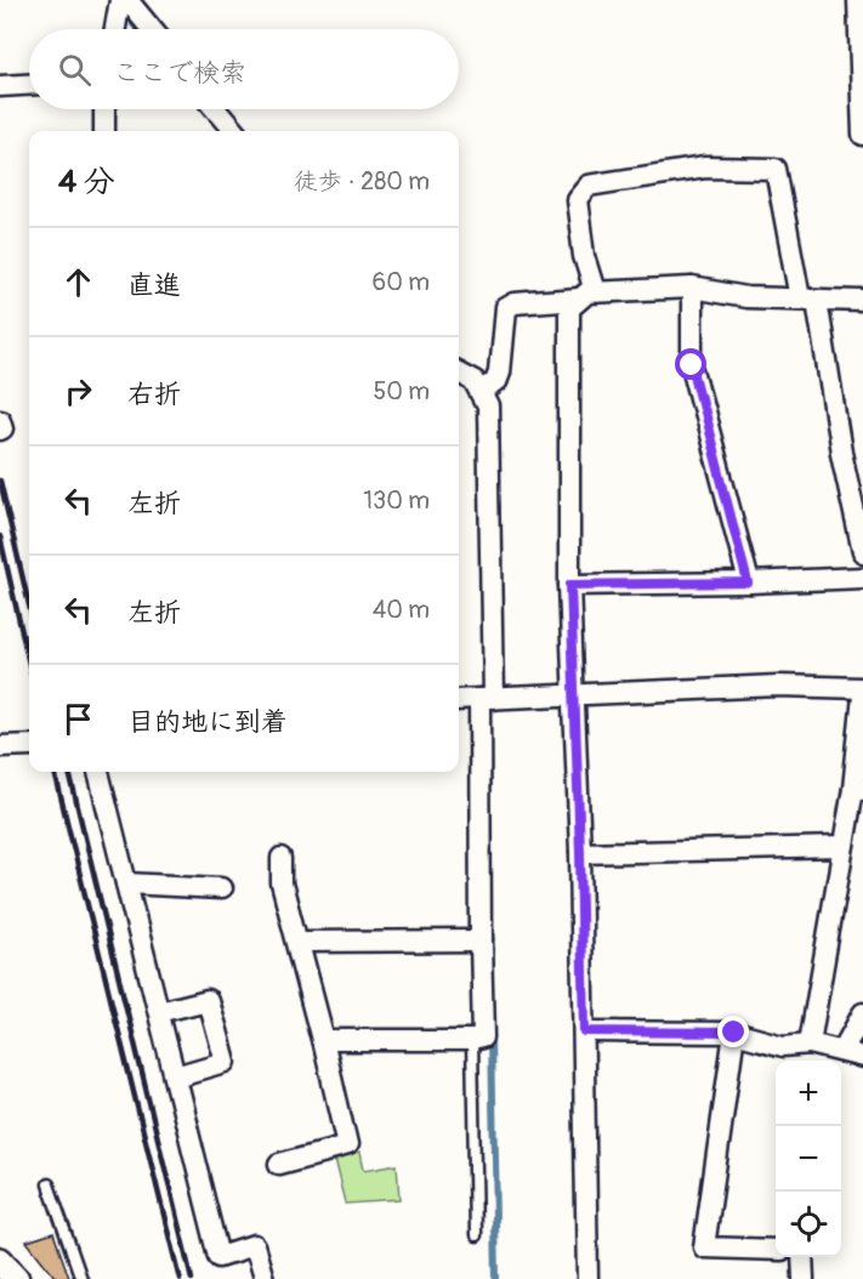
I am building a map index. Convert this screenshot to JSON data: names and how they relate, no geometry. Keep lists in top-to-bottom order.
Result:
{
  "page": {
    "search": "ここで検索",
    "heading": ["4 分", "徒歩 · 280 m"],
    "list": [
      ["直進", "60 m"],
      ["右折", "50 m"],
      ["左折", "130 m"],
      ["左折", "40 m"],
      "目的地に到着"
    ],
    "map_buttons": ["+", "−"]
  }
}
